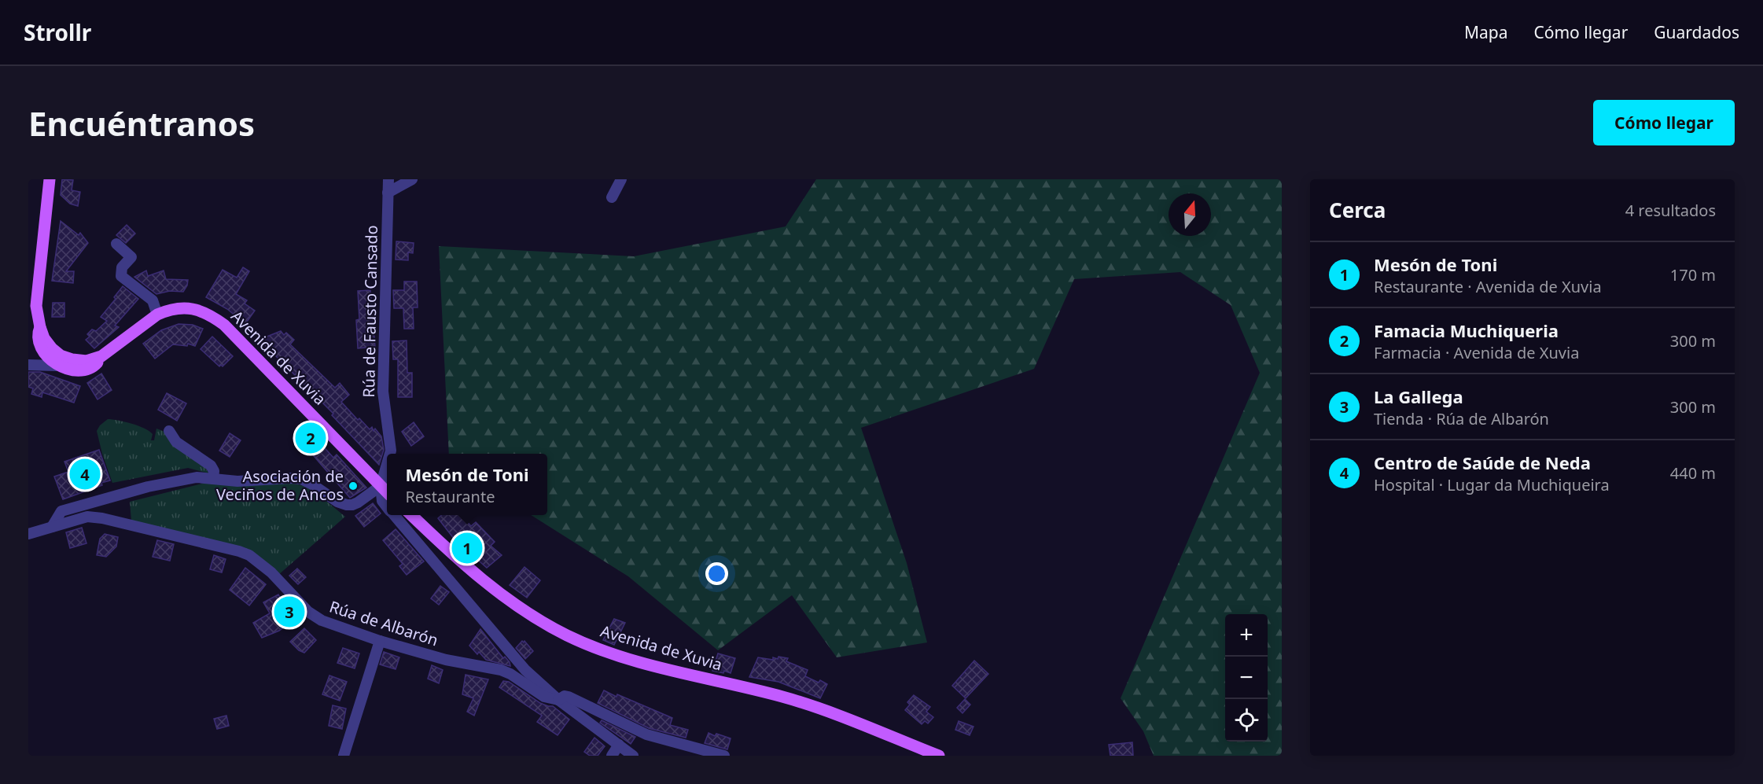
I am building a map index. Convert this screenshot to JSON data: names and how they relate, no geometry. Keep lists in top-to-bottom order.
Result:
{
  "streets": {
    "main road": ["Avenida de Xuvia"],
    "street": ["Rúa de Fausto Cansado", "Rúa de Albarón"]
  },
  "crossings": [
    ["Rúa de Fausto Cansado", "Avenida de Xuvia"]
  ],
  "places": ["Asociación de Veciños de Ancos"],
  "north": "top",
  "page": {
    "header": "Strollr",
    "nav": ["Mapa", "Cómo llegar", "Guardados"],
    "buttons": "Cómo llegar",
    "title": "Encuéntranos",
    "heading": ["Cerca", "4 resultados"],
    "list": [
      {
        "mark": "1",
        "name": "Mesón de Toni",
        "note": "Restaurante · Avenida de Xuvia",
        "value": "170 m"
      },
      {
        "mark": "2",
        "name": "Famacia Muchiqueria",
        "note": "Farmacia · Avenida de Xuvia",
        "value": "300 m"
      },
      {
        "mark": "3",
        "name": "La Gallega",
        "note": "Tienda · Rúa de Albarón",
        "value": "300 m"
      },
      {
        "mark": "4",
        "name": "Centro de Saúde de Neda",
        "note": "Hospital · Lugar da Muchiqueira",
        "value": "440 m"
      }
    ],
    "pins": [
      "2",
      "4",
      "1",
      "3"
    ],
    "popup": ["Mesón de Toni", "Restaurante"],
    "map_buttons": ["+", "−"]
  }
}
